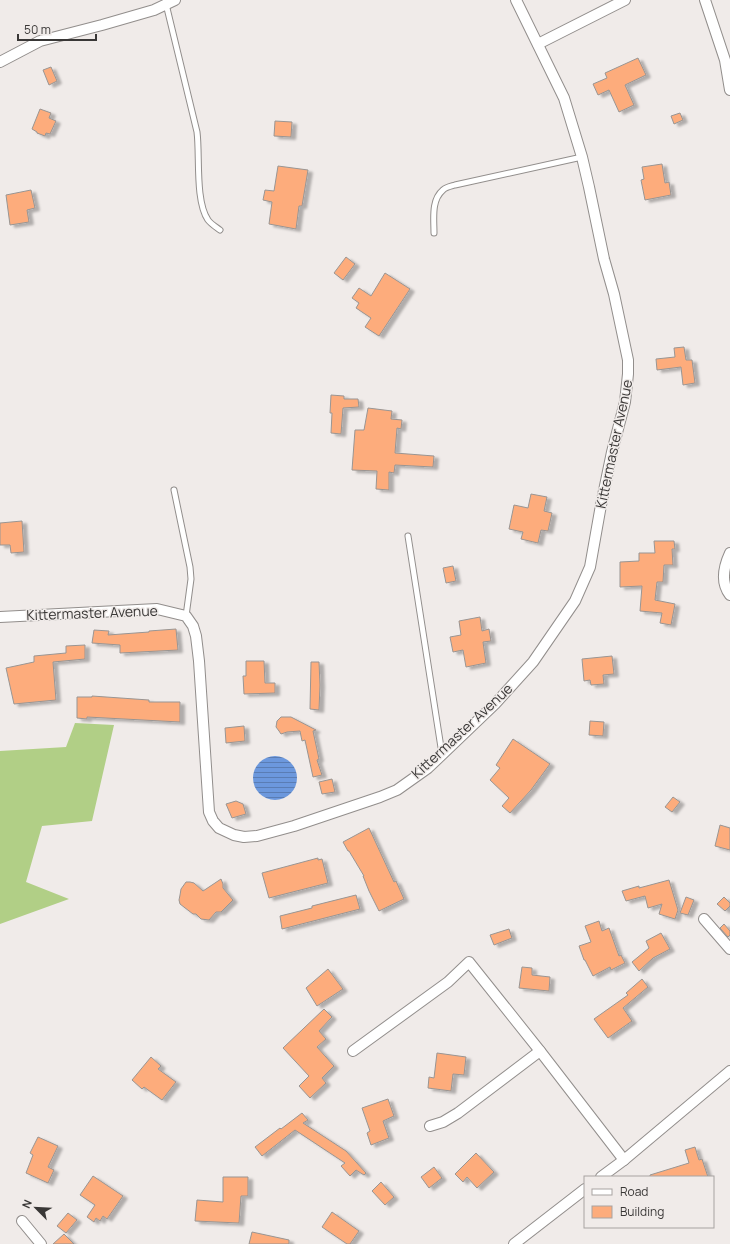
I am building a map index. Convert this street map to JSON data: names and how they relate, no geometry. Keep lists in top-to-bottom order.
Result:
{
  "streets": {
    "street": ["Kittermaster Avenue"]
  },
  "legend": ["Road", "Building"],
  "scale_bar": "50 m",
  "north": "top left"
}
